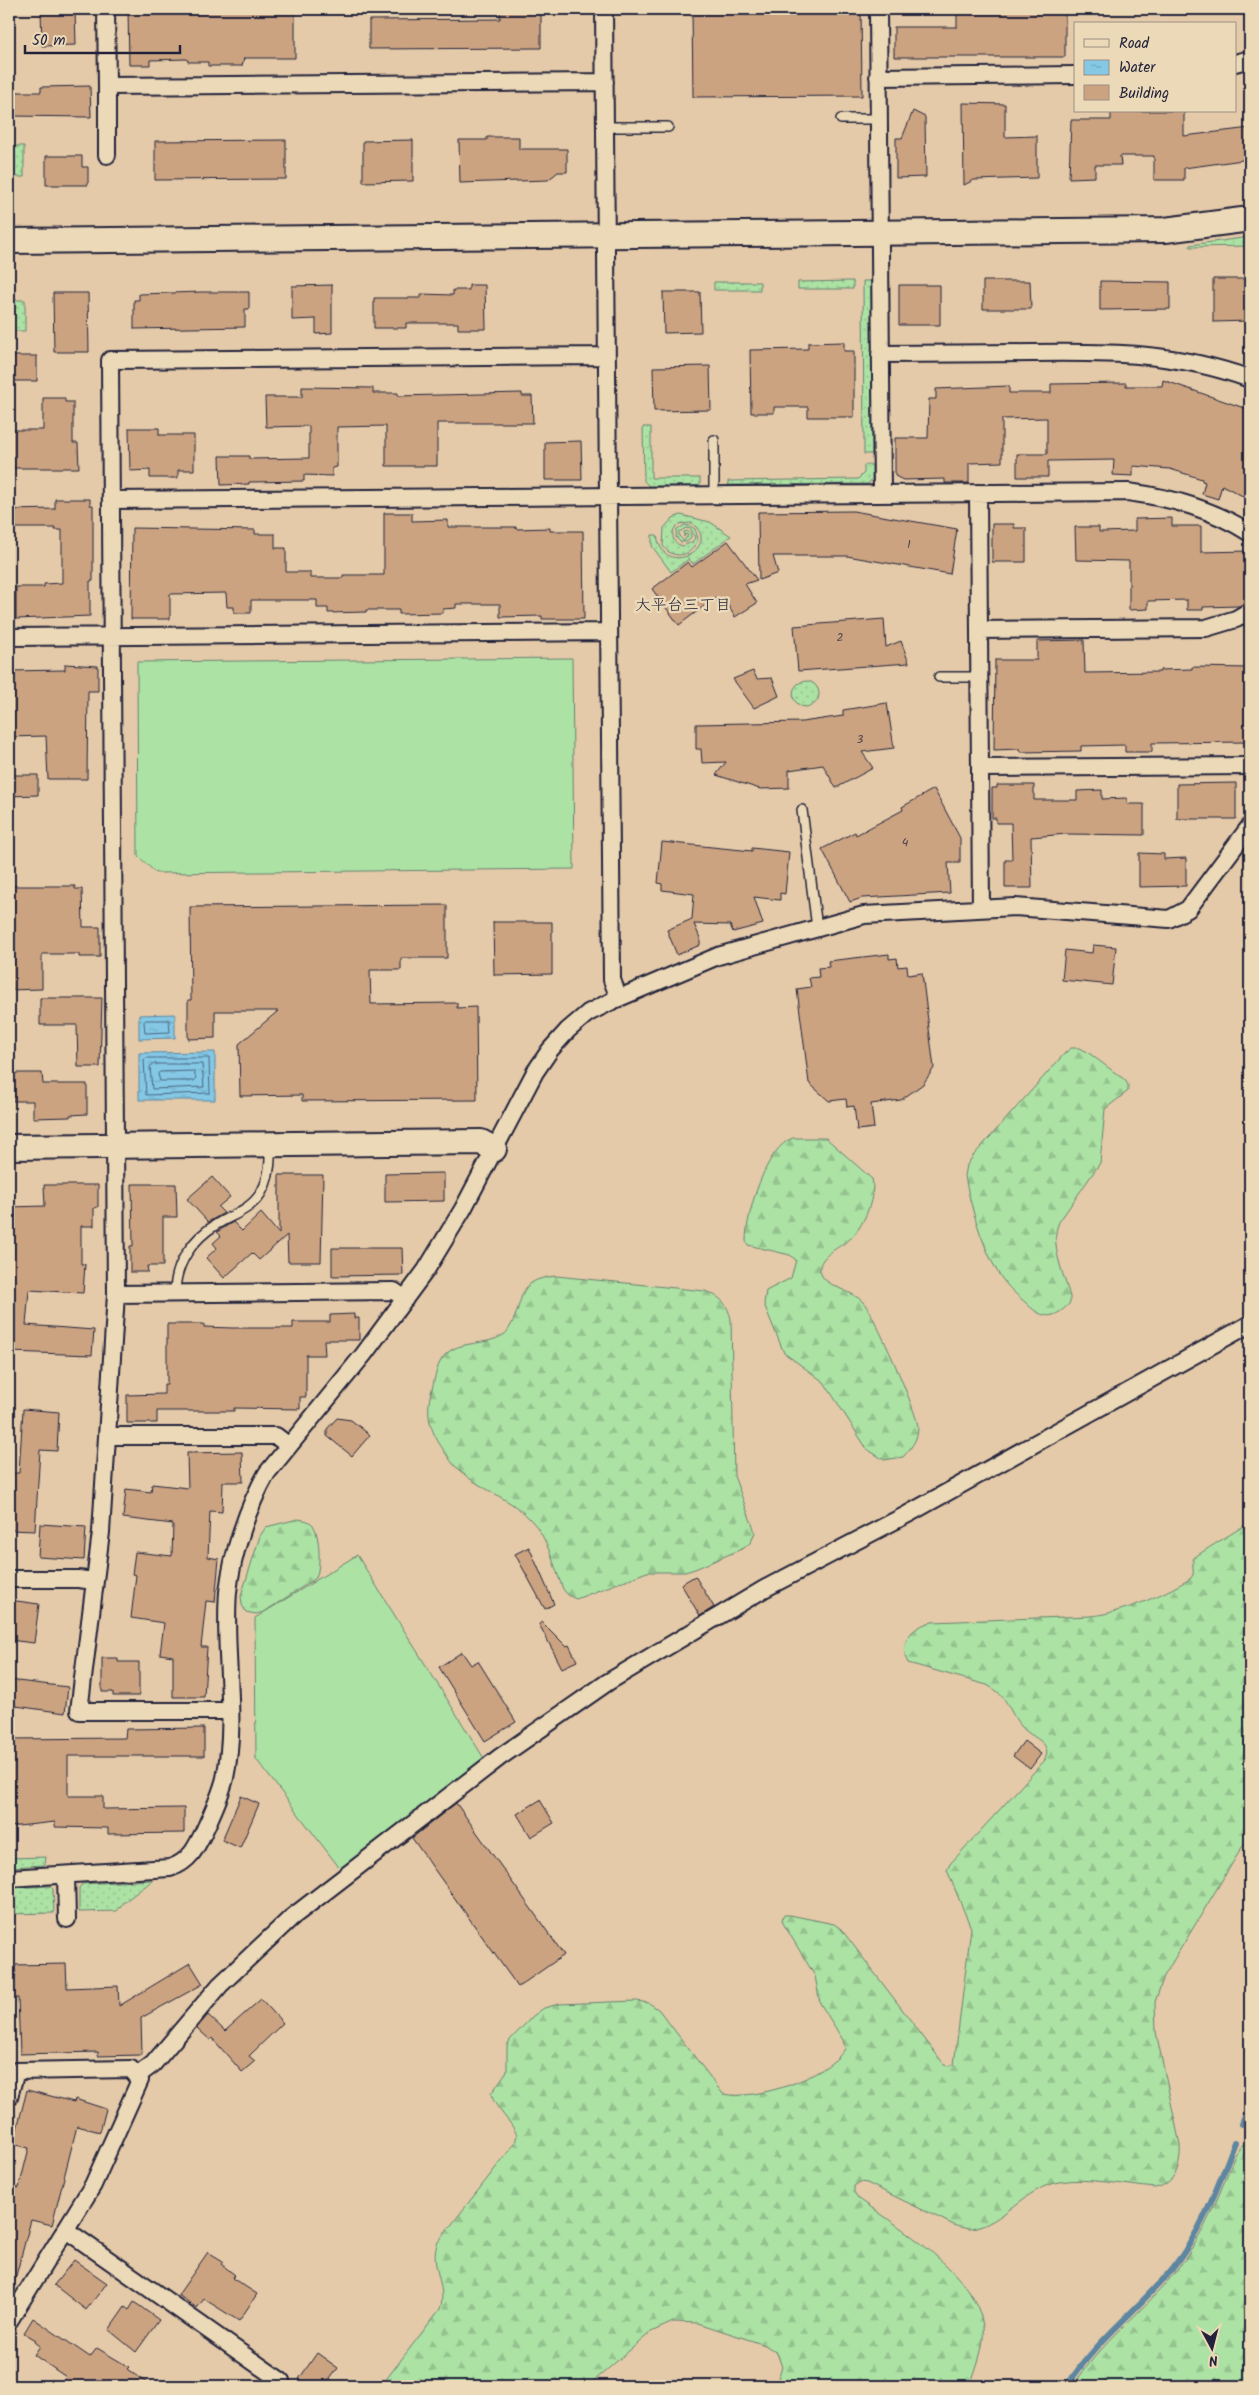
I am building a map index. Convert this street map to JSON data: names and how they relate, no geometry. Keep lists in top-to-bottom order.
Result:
{
  "districts": ["大平台三丁目"],
  "house_numbers": [
    "1",
    "2",
    "3",
    "4"
  ],
  "legend": ["Road", "Water", "Building"],
  "scale_bar": "50 m",
  "north": "bottom"
}
